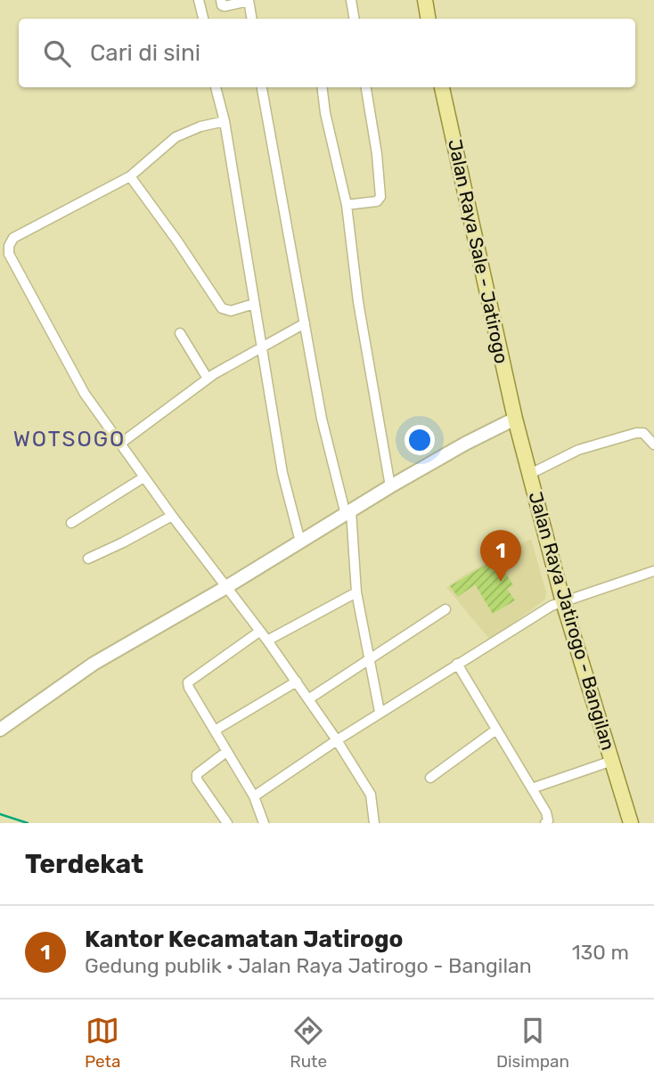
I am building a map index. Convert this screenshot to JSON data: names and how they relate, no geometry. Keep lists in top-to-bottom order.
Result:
{
  "streets": {
    "main road": ["Jalan Raya Sale - Jatirogo", "Jalan Raya Jatirogo - Bangilan"]
  },
  "crossings": [
    ["Jalan Raya Sale - Jatirogo", "Jalan Raya Jatirogo - Bangilan"]
  ],
  "districts": ["WOTSOGO"],
  "page": {
    "search": "Cari di sini",
    "pins": "1",
    "heading": "Terdekat",
    "list": [
      {
        "mark": "1",
        "name": "Kantor Kecamatan Jatirogo",
        "note": "Gedung publik · Jalan Raya Jatirogo - Bangilan",
        "value": "130 m"
      }
    ],
    "nav": ["Peta", "Rute", "Disimpan"]
  }
}
